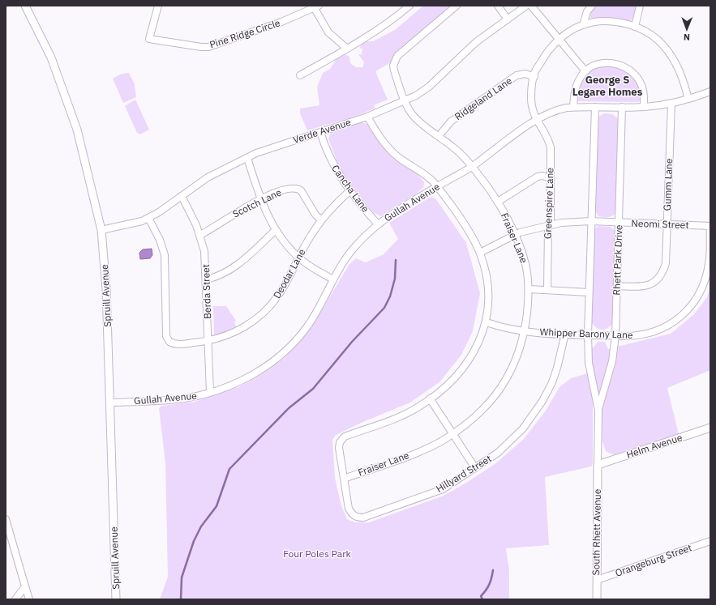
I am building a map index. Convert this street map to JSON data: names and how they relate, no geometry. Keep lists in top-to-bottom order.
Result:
{
  "streets": {
    "street": [
      "Pine Ridge Circle",
      "Ridgeland Lane",
      "Verde Avenue",
      "Gumm Lane",
      "Cancha Lane",
      "Gullah Avenue",
      "Scotch Lane",
      "Greenspire Lane",
      "Neomi Street",
      "Fraiser Lane",
      "Rhett Park Drive",
      "Deodar Lane",
      "Berda Street",
      "Spruill Avenue",
      "Whipper Barony Lane",
      "Helm Avenue",
      "Hillyard Street",
      "South Rhett Avenue",
      "Orangeburg Street"
    ]
  },
  "crossings": [
    ["Ridgeland Lane", "Greenspire Lane"],
    ["Ridgeland Lane", "Fraiser Lane"],
    ["Verde Avenue", "Cancha Lane"],
    ["Verde Avenue", "Fraiser Lane"],
    ["Verde Avenue", "Deodar Lane"],
    ["Verde Avenue", "Berda Street"],
    ["Verde Avenue", "Spruill Avenue"],
    ["Gumm Lane", "Gullah Avenue"],
    ["Gumm Lane", "Neomi Street"],
    ["Gumm Lane", "Rhett Park Drive"],
    ["Cancha Lane", "Gullah Avenue"],
    ["Cancha Lane", "Deodar Lane"],
    ["Gullah Avenue", "Greenspire Lane"],
    ["Gullah Avenue", "Fraiser Lane"],
    ["Gullah Avenue", "Rhett Park Drive"],
    ["Gullah Avenue", "Berda Street"],
    ["Gullah Avenue", "Spruill Avenue"],
    ["Scotch Lane", "Deodar Lane"],
    ["Scotch Lane", "Berda Street"],
    ["Greenspire Lane", "Neomi Street"],
    ["Neomi Street", "Fraiser Lane"],
    ["Neomi Street", "Rhett Park Drive"],
    ["Neomi Street", "Whipper Barony Lane"],
    ["Fraiser Lane", "Whipper Barony Lane"],
    ["Fraiser Lane", "Hillyard Street"],
    ["Rhett Park Drive", "Whipper Barony Lane"],
    ["Rhett Park Drive", "Helm Avenue"],
    ["Rhett Park Drive", "South Rhett Avenue"],
    ["Deodar Lane", "Berda Street"],
    ["Whipper Barony Lane", "Hillyard Street"],
    ["Helm Avenue", "South Rhett Avenue"],
    ["South Rhett Avenue", "Orangeburg Street"]
  ],
  "districts": ["George S Legare Homes"],
  "parks": ["Four Poles Park"],
  "north": "bottom"
}
